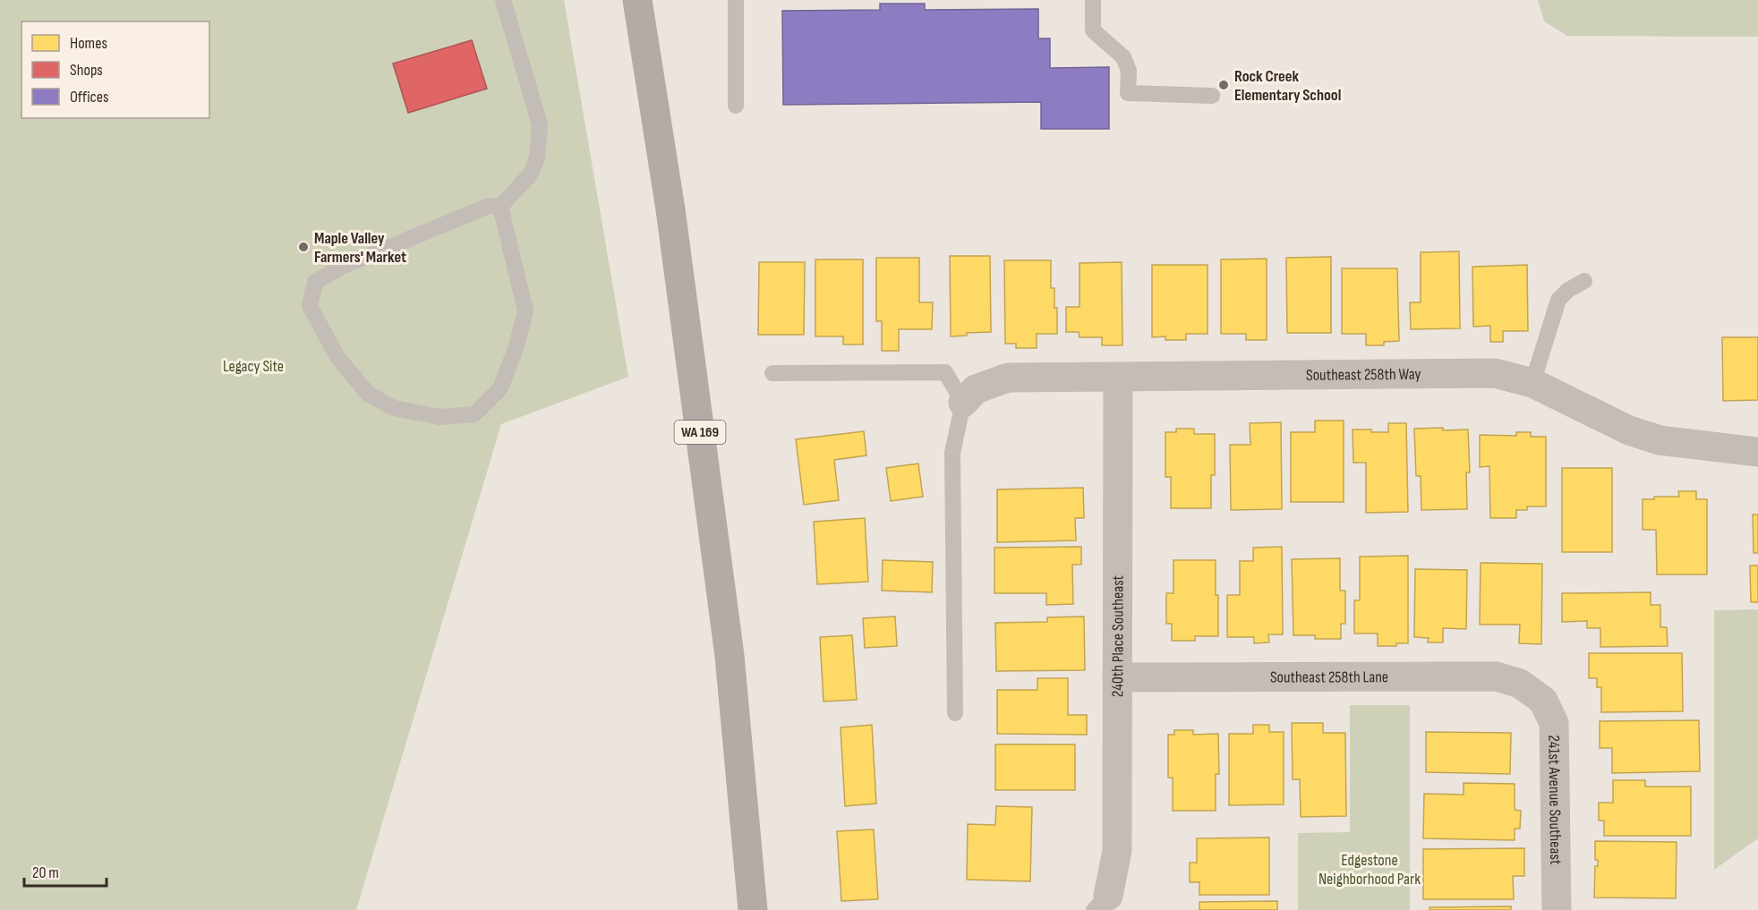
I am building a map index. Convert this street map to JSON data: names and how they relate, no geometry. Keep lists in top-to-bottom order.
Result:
{
  "streets": {
    "main road": ["WA 169"],
    "street": [
      "Southeast 258th Way",
      "240th Place Southeast",
      "Southeast 258th Lane",
      "241st Avenue Southeast"
    ]
  },
  "crossings": [
    ["Southeast 258th Way", "240th Place Southeast"],
    ["240th Place Southeast", "Southeast 258th Lane"],
    ["Southeast 258th Lane", "241st Avenue Southeast"]
  ],
  "parks": ["Legacy Site", "Edgestone Neighborhood Park"],
  "places": ["Rock Creek Elementary School", "Maple Valley Farmers' Market"],
  "legend": ["Homes", "Shops", "Offices"],
  "scale_bar": "20 m"
}
